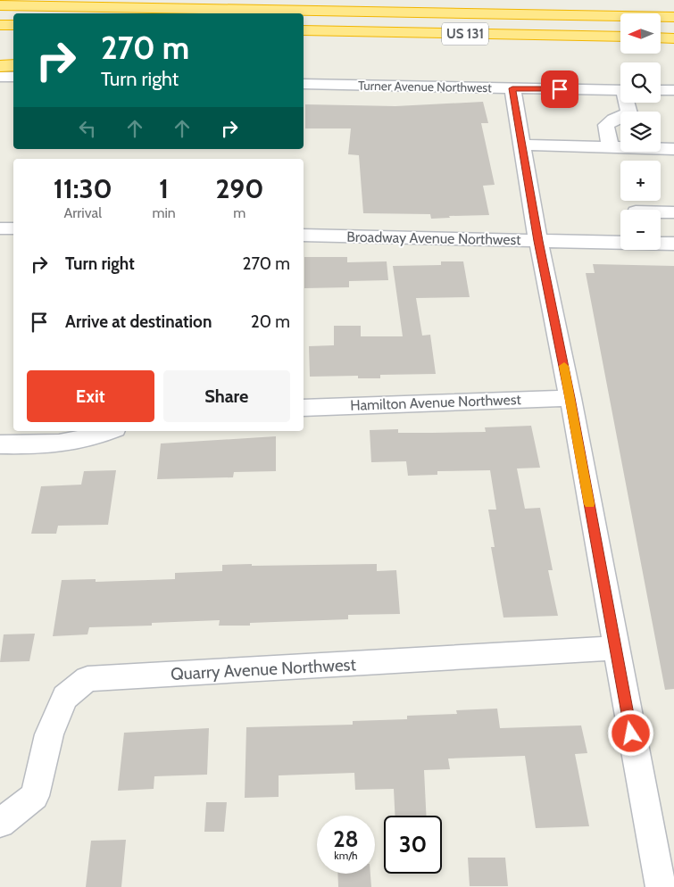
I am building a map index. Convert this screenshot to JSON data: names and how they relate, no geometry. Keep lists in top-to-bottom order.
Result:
{
  "streets": {
    "highway": ["US 131"],
    "street": [
      "Turner Avenue Northwest",
      "Broadway Avenue Northwest",
      "Hamilton Avenue Northwest",
      "Quarry Avenue Northwest"
    ]
  },
  "north": "left",
  "page": {
    "map_buttons": ["+", "−"],
    "turn": ["270 m", "Turn right"],
    "eta": [
      "11:30",
      "Arrival",
      "1",
      "min",
      "290",
      "m"
    ],
    "list": [
      {
        "name": "Turn right",
        "value": "270 m"
      },
      {
        "name": "Arrive at destination",
        "value": "20 m"
      }
    ],
    "buttons": ["Exit", "Share"],
    "speed": "28 km/h",
    "limit": "30"
  }
}
